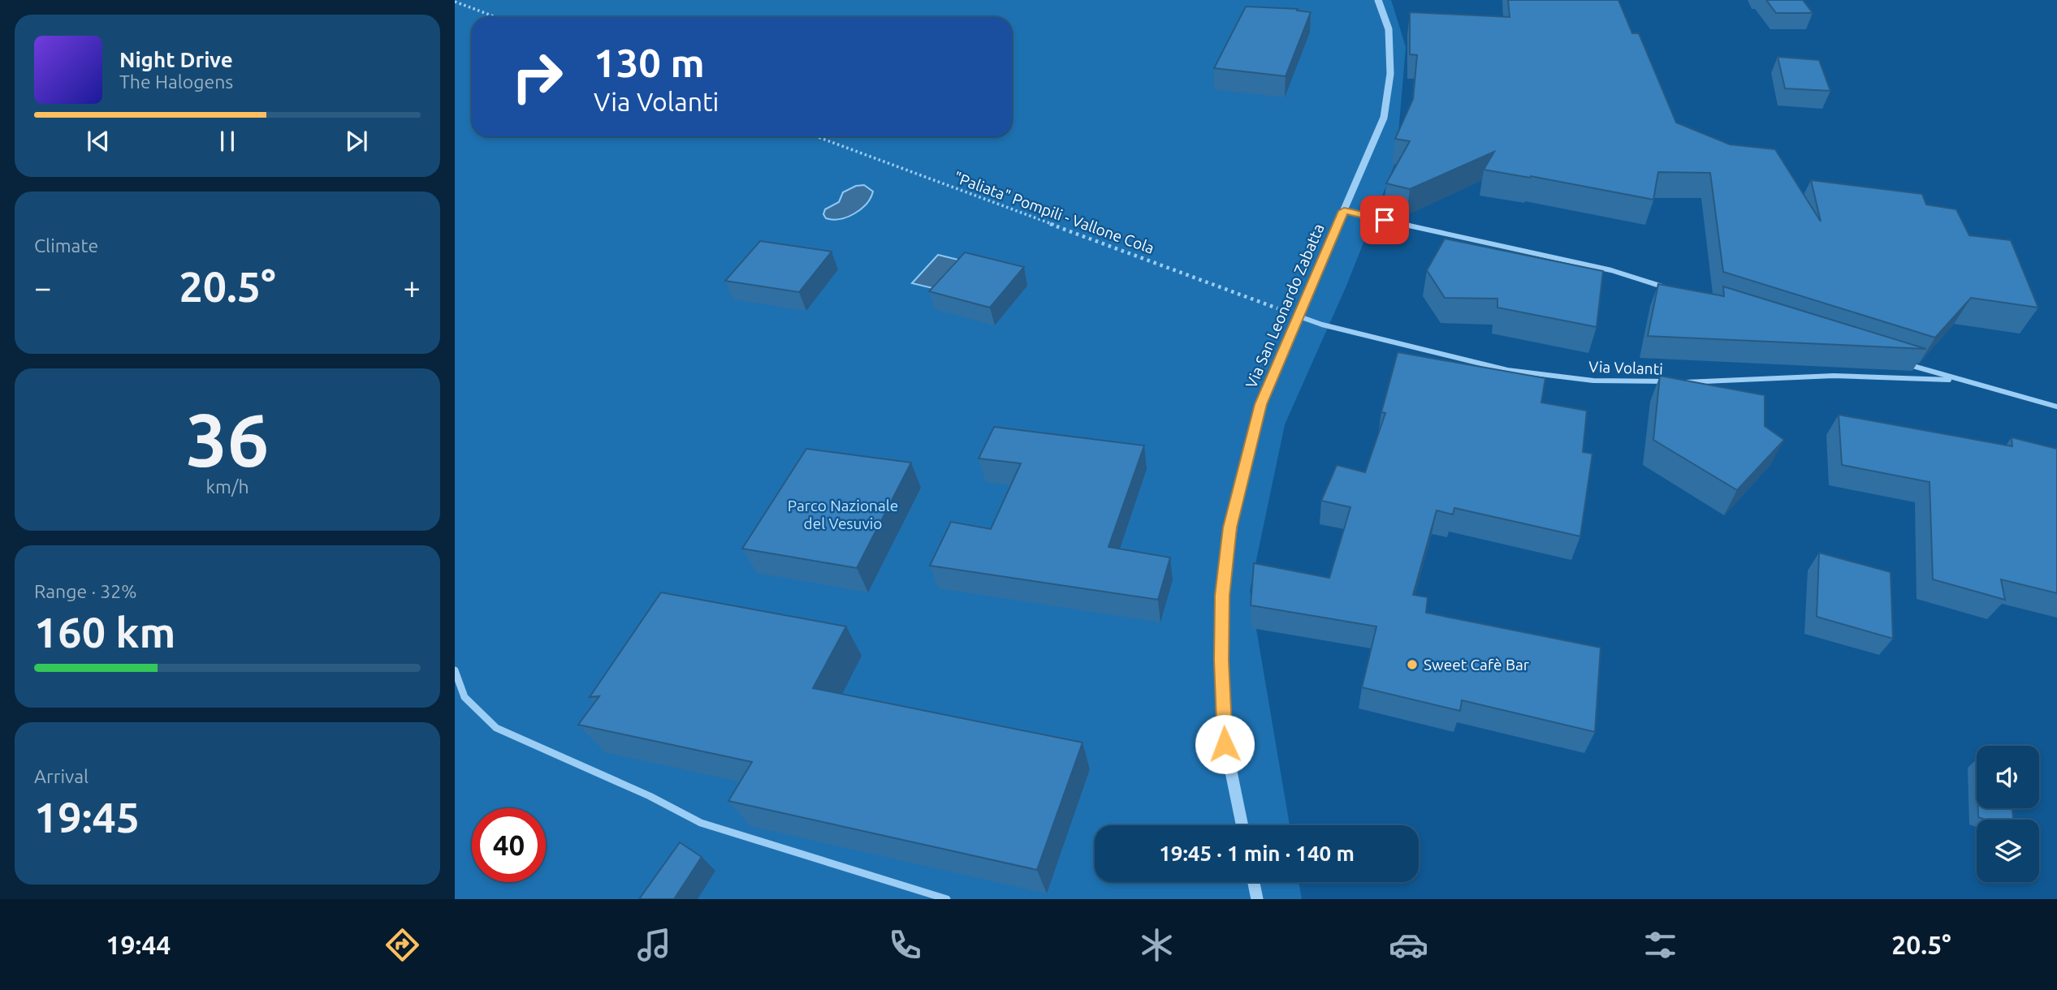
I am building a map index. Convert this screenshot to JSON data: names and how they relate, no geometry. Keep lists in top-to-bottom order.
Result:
{
  "streets": {
    "street": ["Via San Leonardo Zabatta", "Via Volanti"],
    "path": ["\"Paliata\" Pompili - Vallone Cola"]
  },
  "crossings": [
    ["\"Paliata\" Pompili - Vallone Cola", "Via San Leonardo Zabatta"],
    ["\"Paliata\" Pompili - Vallone Cola", "Via Volanti"],
    ["Via San Leonardo Zabatta", "Via Volanti"]
  ],
  "parks": ["Parco Nazionale del Vesuvio"],
  "places": ["Sweet Cafè Bar"],
  "page": {
    "turn": ["130 m", "Via Volanti"],
    "song": ["Night Drive", "The Halogens"],
    "tile": [
      "Climate",
      ["36", "km/h"],
      ["Range · 32%", "160 km"],
      ["Arrival", "19:45"]
    ],
    "heat": ["−", "20.5°", "+"],
    "limit": "40",
    "trip": "19:45 · 1 min · 140 m",
    "tabs": ["19:44", "20.5°"]
  }
}
